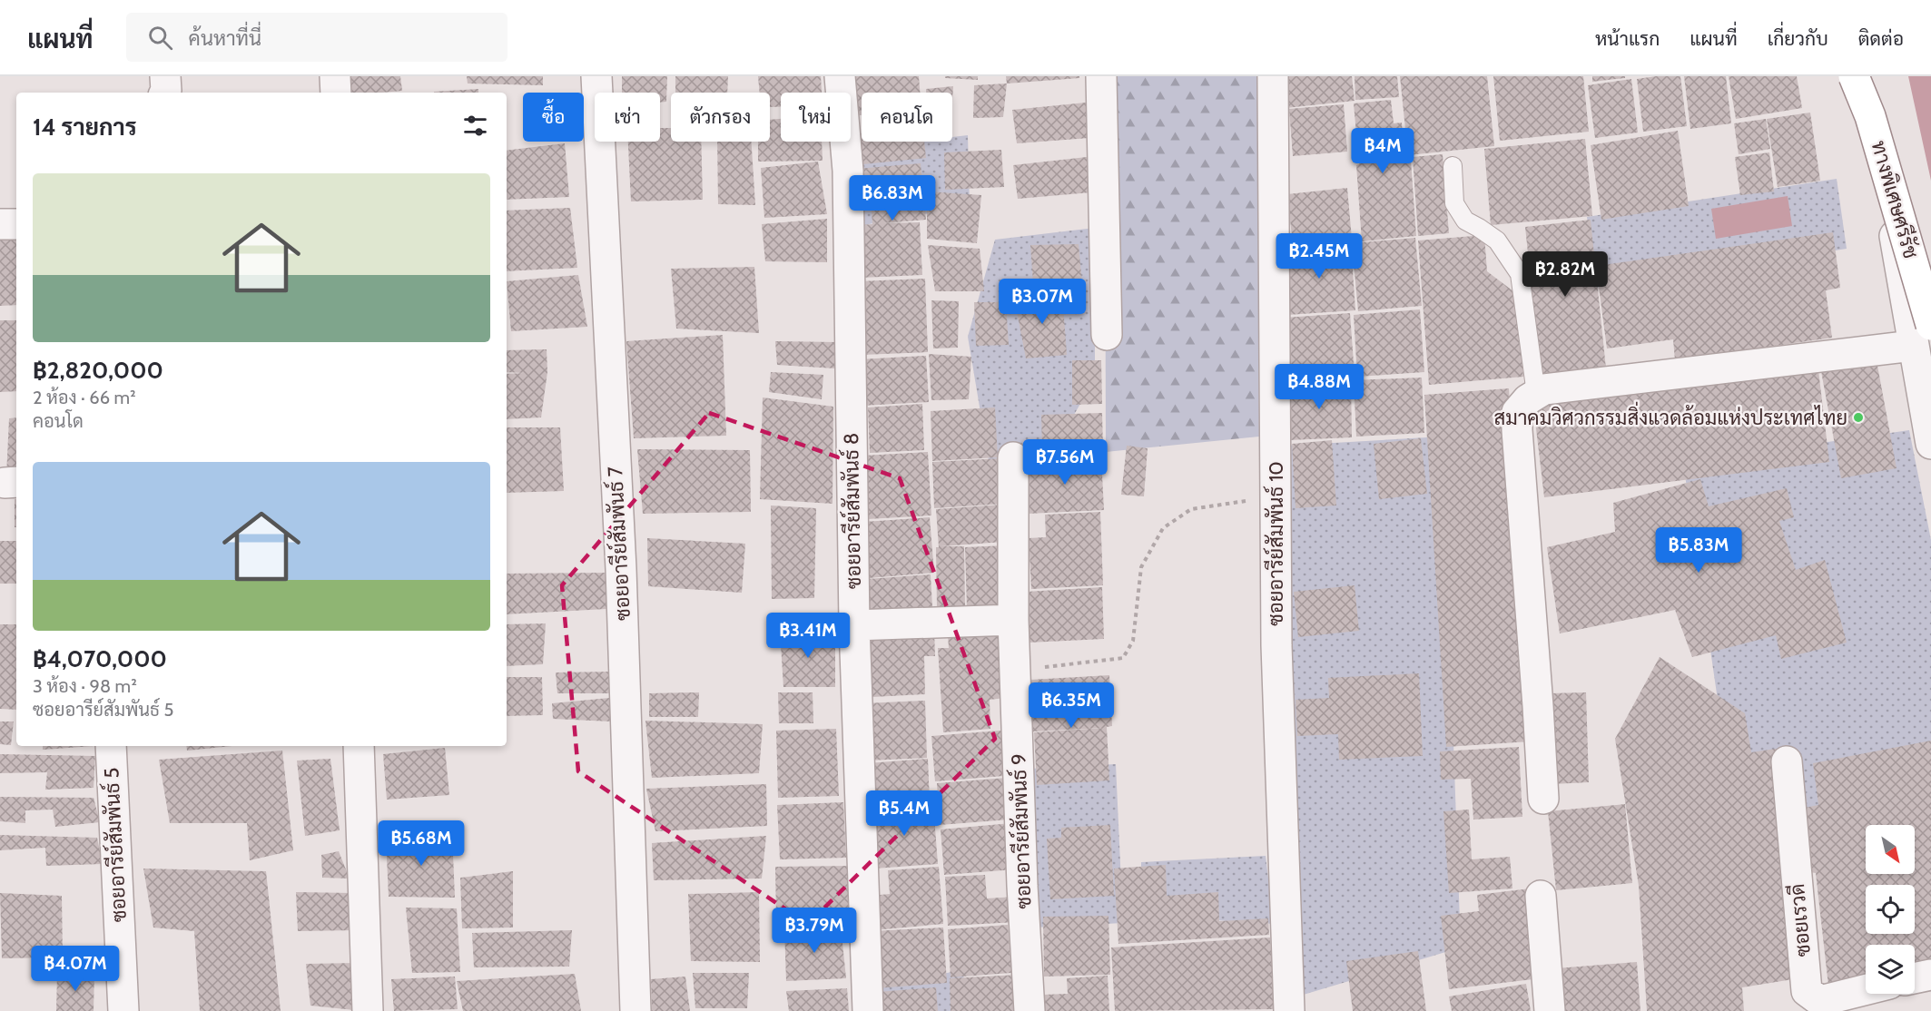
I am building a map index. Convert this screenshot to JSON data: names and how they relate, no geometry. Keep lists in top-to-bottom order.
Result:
{
  "streets": {
    "highway": ["ทางพิเศษศรีรัช"],
    "street": [
      "ซอยอารีย์สัมพันธ์ 8",
      "ซอยอารีย์สัมพันธ์ 7",
      "ซอยอารีย์สัมพันธ์ 10",
      "ซอยอารีย์สัมพันธ์ 9",
      "ซอยอารีย์สัมพันธ์ 5",
      "ซอยเรวดี"
    ]
  },
  "places": ["สมาคมวิศวกรรมสิ่งแวดล้อมแห่งประเทศไทย"],
  "north": "bottom right",
  "page": {
    "header": "แผนที่",
    "search": "ค้นหาที่นี่",
    "nav": [
      "หน้าแรก",
      "แผนที่",
      "เกี่ยวกับ",
      "ติดต่อ"
    ],
    "chip": [
      "ซื้อ",
      "เช่า",
      "ตัวกรอง",
      "ใหม่",
      "คอนโด"
    ],
    "heading": "14 รายการ",
    "price": [
      "฿4M",
      "฿6.83M",
      "฿2.45M",
      "฿2.82M",
      "฿3.07M",
      "฿4.88M",
      "฿7.56M",
      "฿5.83M",
      "฿3.41M",
      "฿6.35M",
      "฿5.4M",
      "฿5.68M",
      "฿3.79M",
      "฿4.07M"
    ],
    "list": [
      {
        "name": "฿2,820,000",
        "note": "2 ห้อง · 66 m² · คอนโด"
      },
      {
        "name": "฿4,070,000",
        "note": "3 ห้อง · 98 m² · ซอยอารีย์สัมพันธ์ 5"
      }
    ]
  }
}
